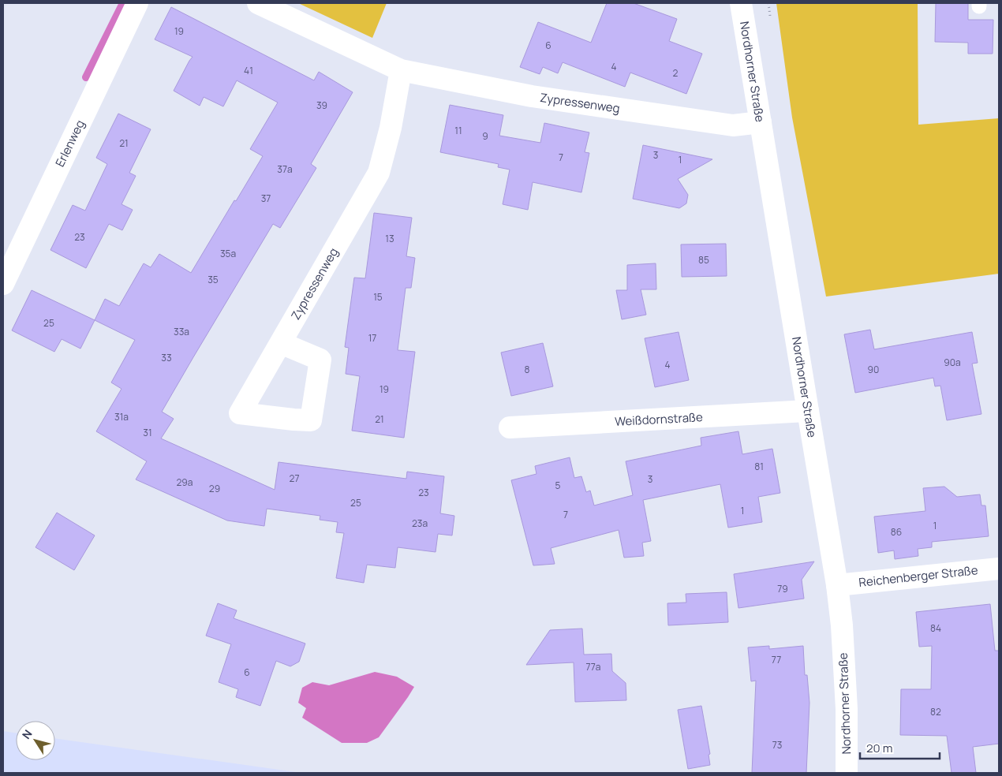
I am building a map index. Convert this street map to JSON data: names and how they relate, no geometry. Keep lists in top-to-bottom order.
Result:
{
  "streets": {
    "street": [
      "Nordhorner Straße",
      "Zypressenweg",
      "Erlenweg",
      "Weißdornstraße",
      "Reichenberger Straße"
    ]
  },
  "crossings": [
    ["Nordhorner Straße", "Zypressenweg"],
    ["Nordhorner Straße", "Weißdornstraße"],
    ["Nordhorner Straße", "Reichenberger Straße"]
  ],
  "house_numbers": [
    "19",
    "6",
    "4",
    "41",
    "2",
    "39",
    "11",
    "9",
    "21",
    "3",
    "7",
    "1",
    "37a",
    "37",
    "23",
    "13",
    "35a",
    "85",
    "35",
    "15",
    "25",
    "33a",
    "17",
    "33",
    "90a",
    "4",
    "8",
    "90",
    "19",
    "31a",
    "21",
    "31",
    "81",
    "27",
    "3",
    "29a",
    "5",
    "29",
    "23",
    "25",
    "1",
    "7",
    "23a",
    "1",
    "86",
    "79",
    "84",
    "77",
    "77a",
    "6",
    "82",
    "73"
  ],
  "scale_bar": "20 m",
  "north": "top left"
}
